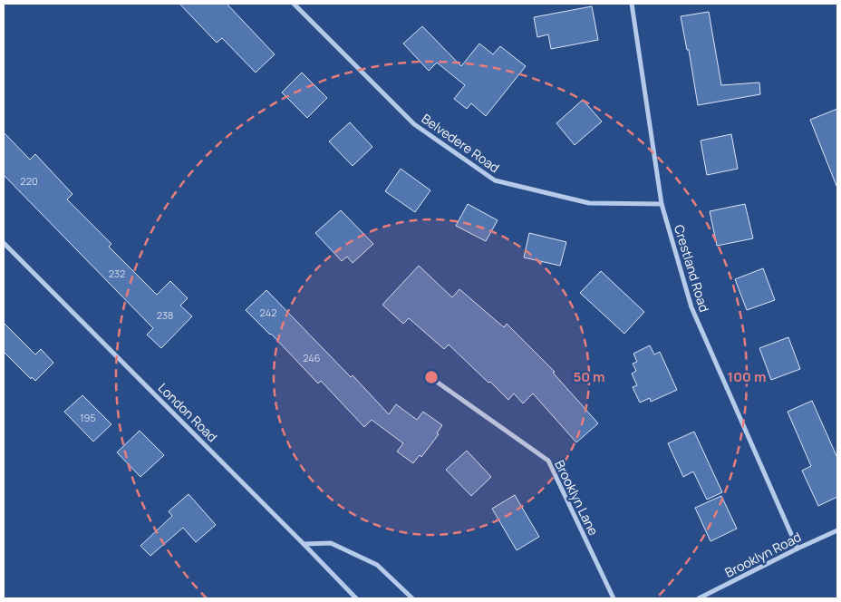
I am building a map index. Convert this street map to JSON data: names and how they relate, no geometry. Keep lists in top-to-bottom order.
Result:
{
  "streets": {
    "street": [
      "Belvedere Road",
      "Crestland Road",
      "London Road",
      "Brooklyn Lane",
      "Brooklyn Road"
    ]
  },
  "crossings": [
    ["Belvedere Road", "Crestland Road"],
    ["Crestland Road", "Brooklyn Road"]
  ],
  "house_numbers": [
    "220",
    "232",
    "242",
    "238",
    "246",
    "195"
  ],
  "rings": ["50 m", "100 m"]
}
